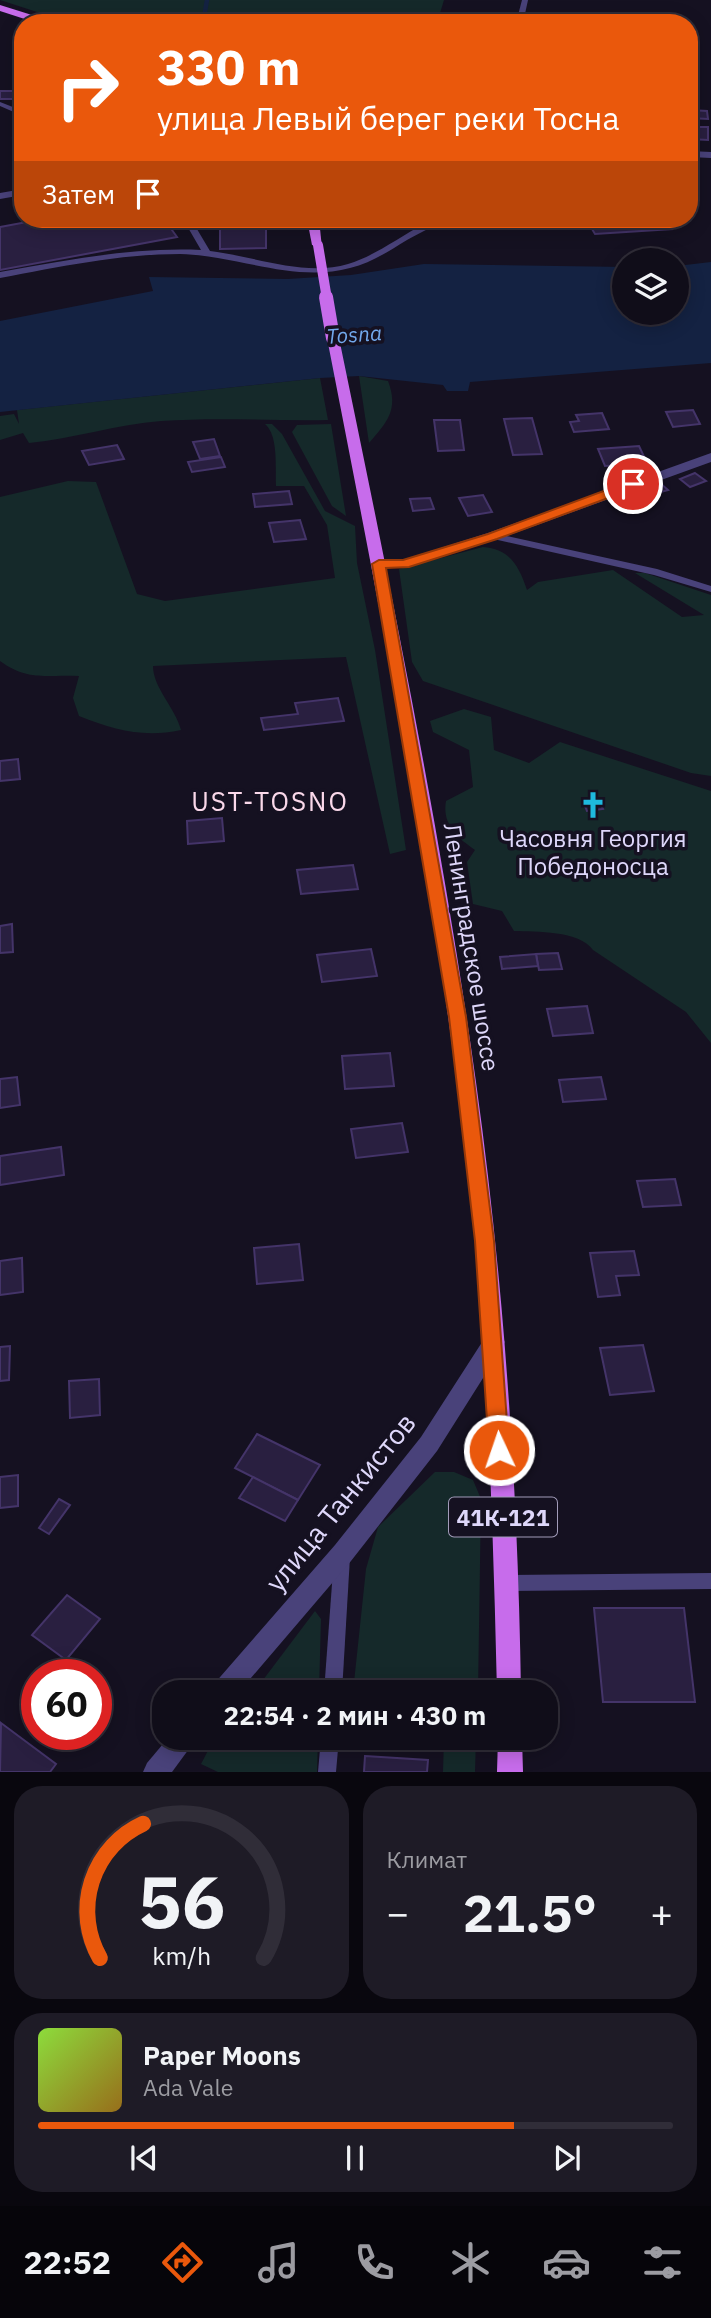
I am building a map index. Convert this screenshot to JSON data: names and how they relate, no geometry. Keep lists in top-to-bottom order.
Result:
{
  "streets": {
    "main road": ["Ленинградское шоссе", "41К-121"],
    "street": ["улица Танкистов"]
  },
  "crossings": [
    ["Ленинградское шоссе", "улица Танкистов"]
  ],
  "districts": ["UST-TOSNO"],
  "water": ["Tosna"],
  "places": {
    "church": ["Часовня Георгия Победоносца"]
  },
  "page": {
    "turn": ["330 m", "улица Левый берег реки Тосна"],
    "then": "Затем",
    "limit": "60",
    "trip": "22:54 · 2 мин · 430 m",
    "tile": "Климат",
    "heat": ["−", "21.5°", "+"],
    "song": ["Paper Moons", "Ada Vale"],
    "tabs": "22:52",
    "gauge": ["56", "km/h"]
  }
}
